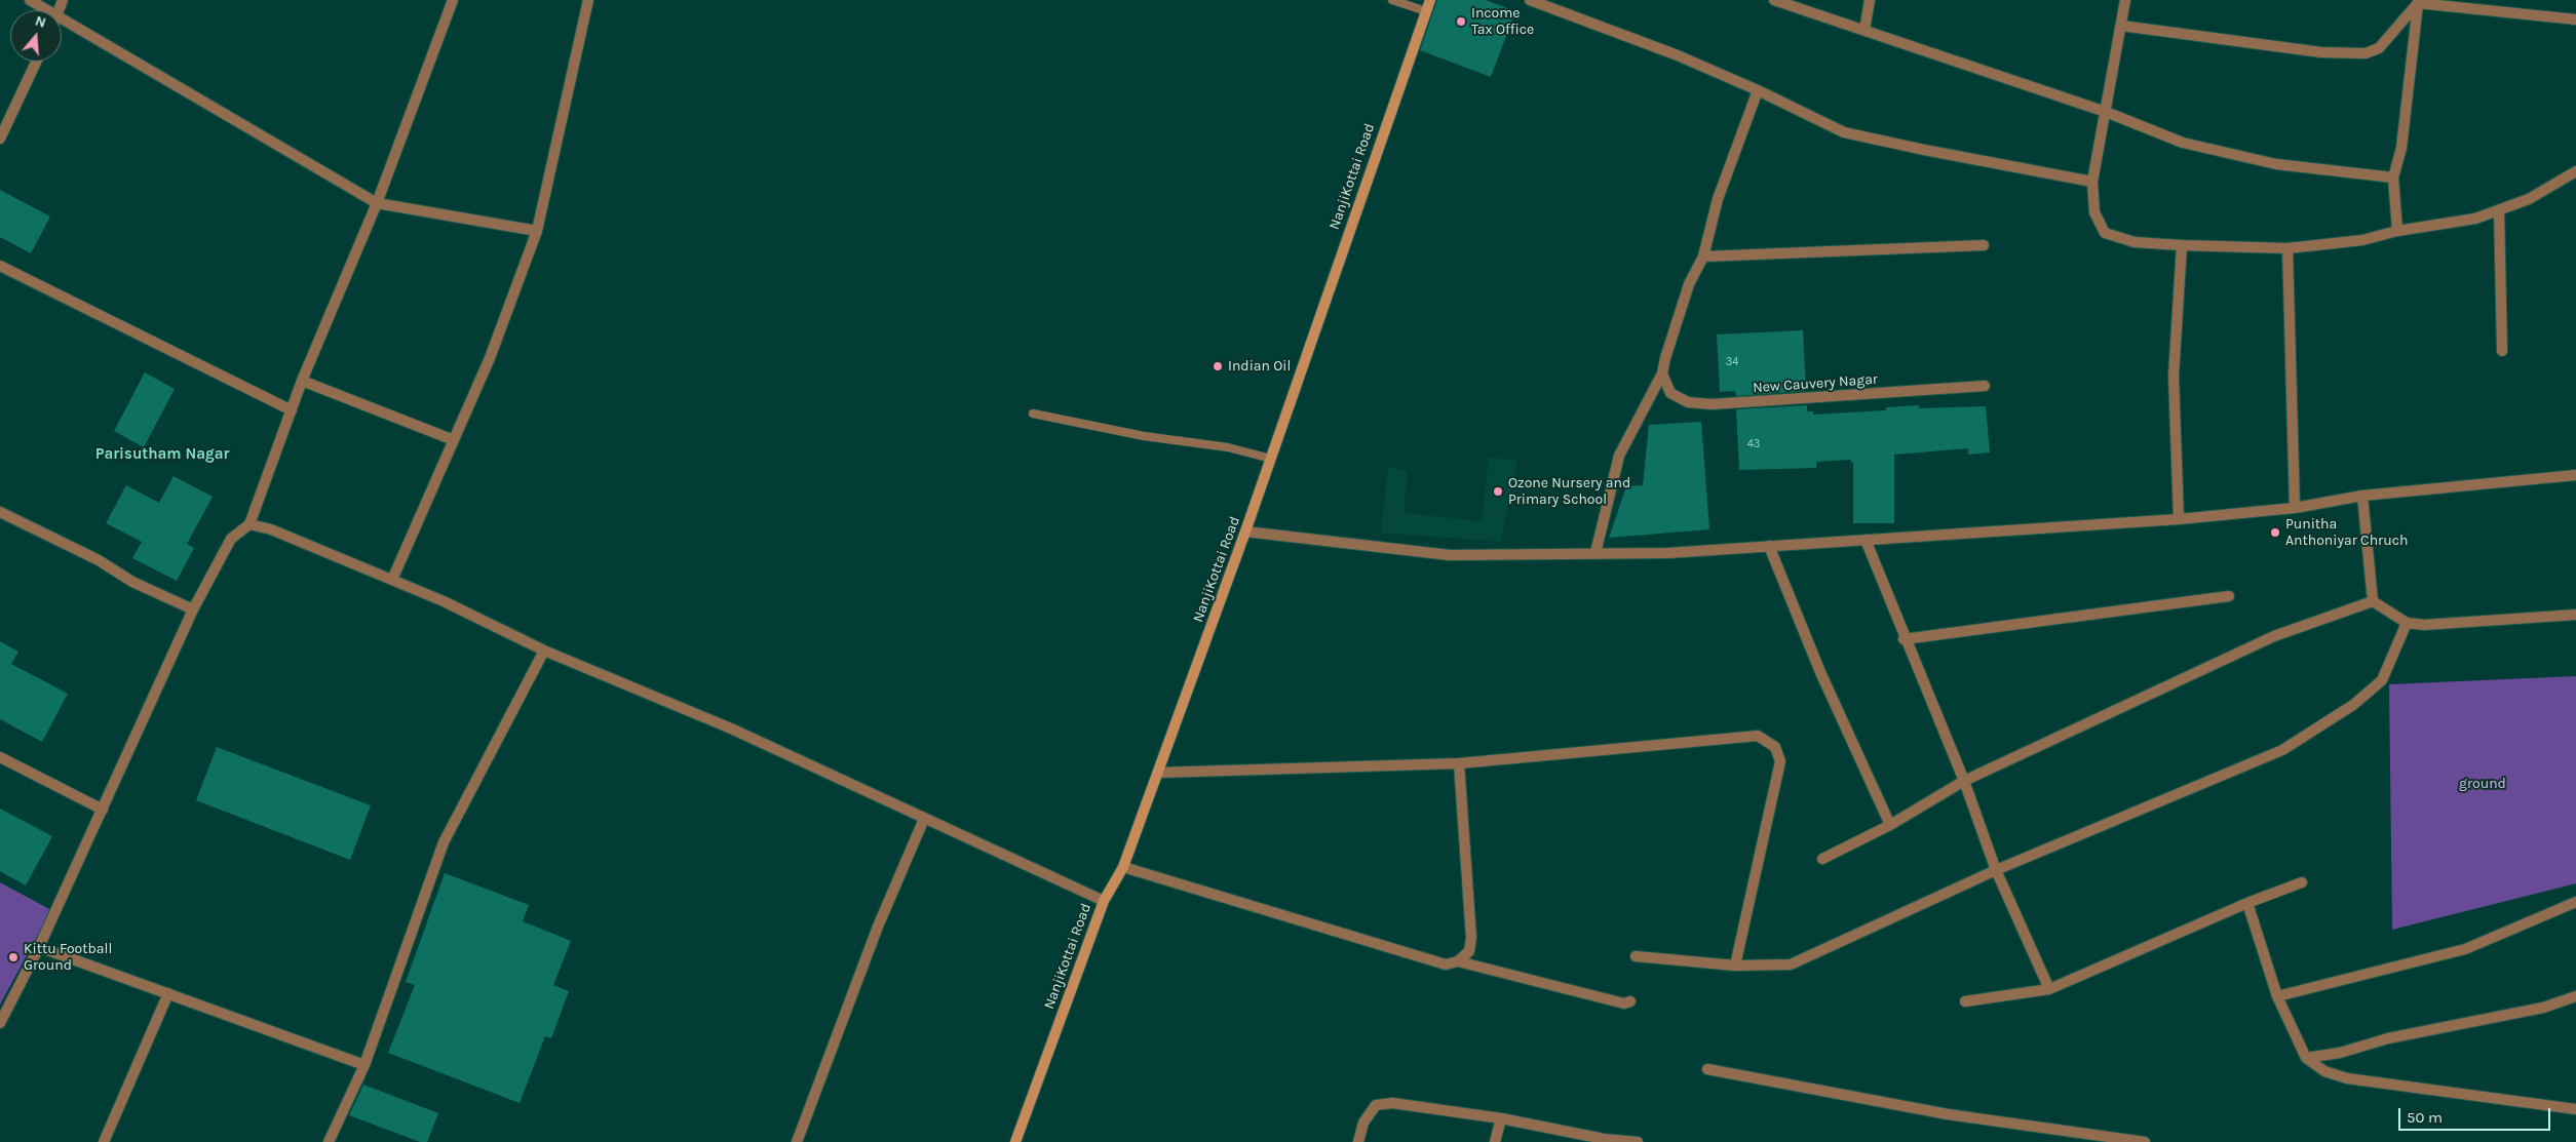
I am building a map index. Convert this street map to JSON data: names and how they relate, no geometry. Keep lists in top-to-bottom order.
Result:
{
  "streets": {
    "main road": ["NanjiKottai Road"],
    "street": ["New Cauvery Nagar"]
  },
  "districts": ["Parisutham Nagar"],
  "parks": ["ground"],
  "places": [
    "Income Tax Office",
    "Indian Oil",
    "Ozone Nursery and Primary School",
    "Punitha Anthoniyar Chruch",
    "Kittu Football Ground"
  ],
  "house_numbers": ["34", "43"],
  "scale_bar": "50 m",
  "north": "top"
}
